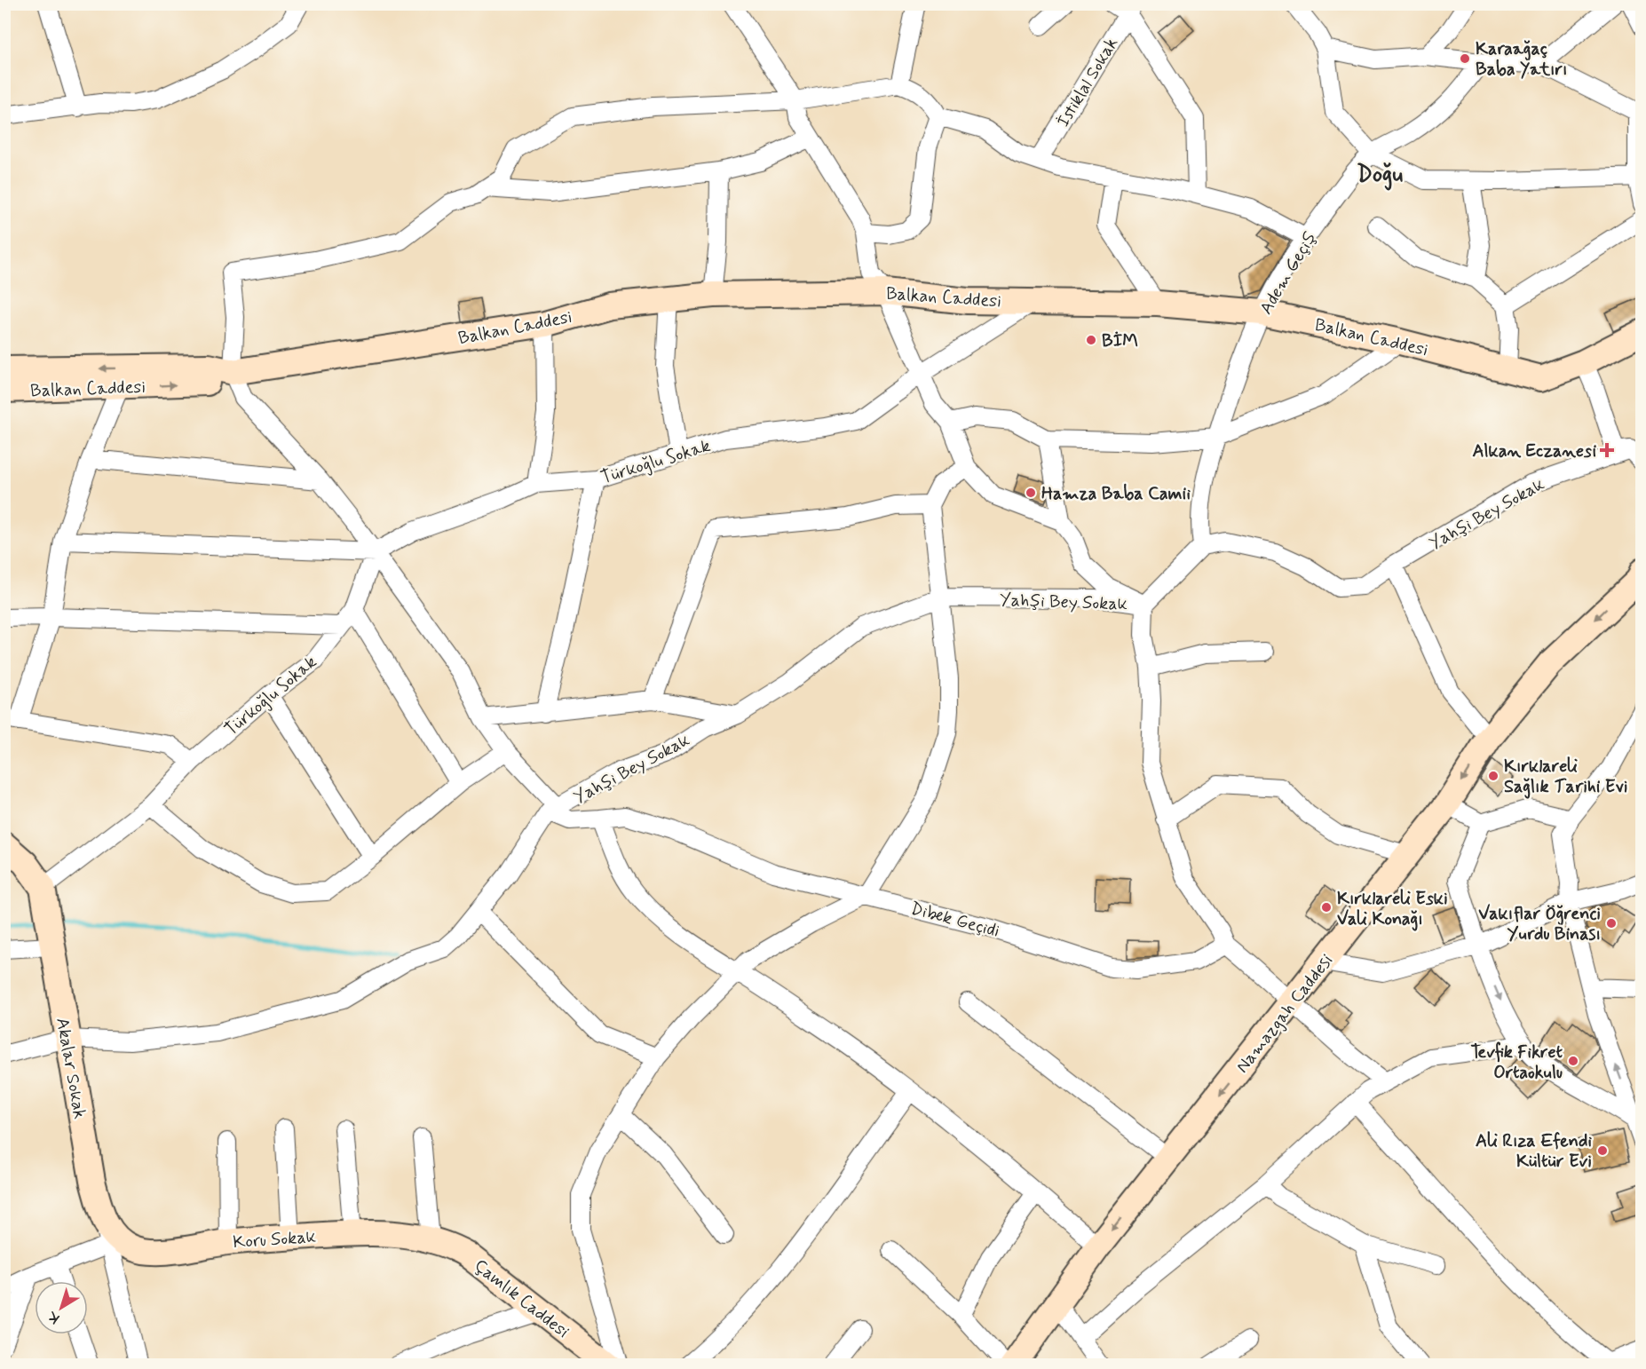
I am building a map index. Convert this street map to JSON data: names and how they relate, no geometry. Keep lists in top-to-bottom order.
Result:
{
  "streets": {
    "street": [
      "İstiklal Sokak",
      "Adem Geçiş",
      "Balkan Caddesi",
      "Türkoğlu Sokak",
      "Yahşi Bey Sokak",
      "Dibek Geçidi",
      "Namazgah Caddesi",
      "Akalar Sokak",
      "Koru Sokak",
      "Çamlık Caddesi"
    ]
  },
  "crossings": [
    ["Adem Geçiş", "Balkan Caddesi"],
    ["Adem Geçiş", "Yahşi Bey Sokak"],
    ["Balkan Caddesi", "Türkoğlu Sokak"],
    ["Türkoğlu Sokak", "Akalar Sokak"],
    ["Yahşi Bey Sokak", "Dibek Geçidi"],
    ["Akalar Sokak", "Koru Sokak"],
    ["Koru Sokak", "Çamlık Caddesi"]
  ],
  "districts": ["Doğu"],
  "places": {
    "other": [
      "Karaağaç Baba Yatırı",
      "BİM",
      "Hamza Baba Camii",
      "Kırklareli Sağlık Tarihi Evi",
      "Kırklareli Eski Vali Konağı",
      "Vakıflar Öğrenci Yurdu Binası",
      "Tevfik Fikret Ortaokulu",
      "Ali Rıza Efendi Kültür Evi"
    ],
    "health": ["Alkan Eczanesi"]
  },
  "north": "bottom left"
}
